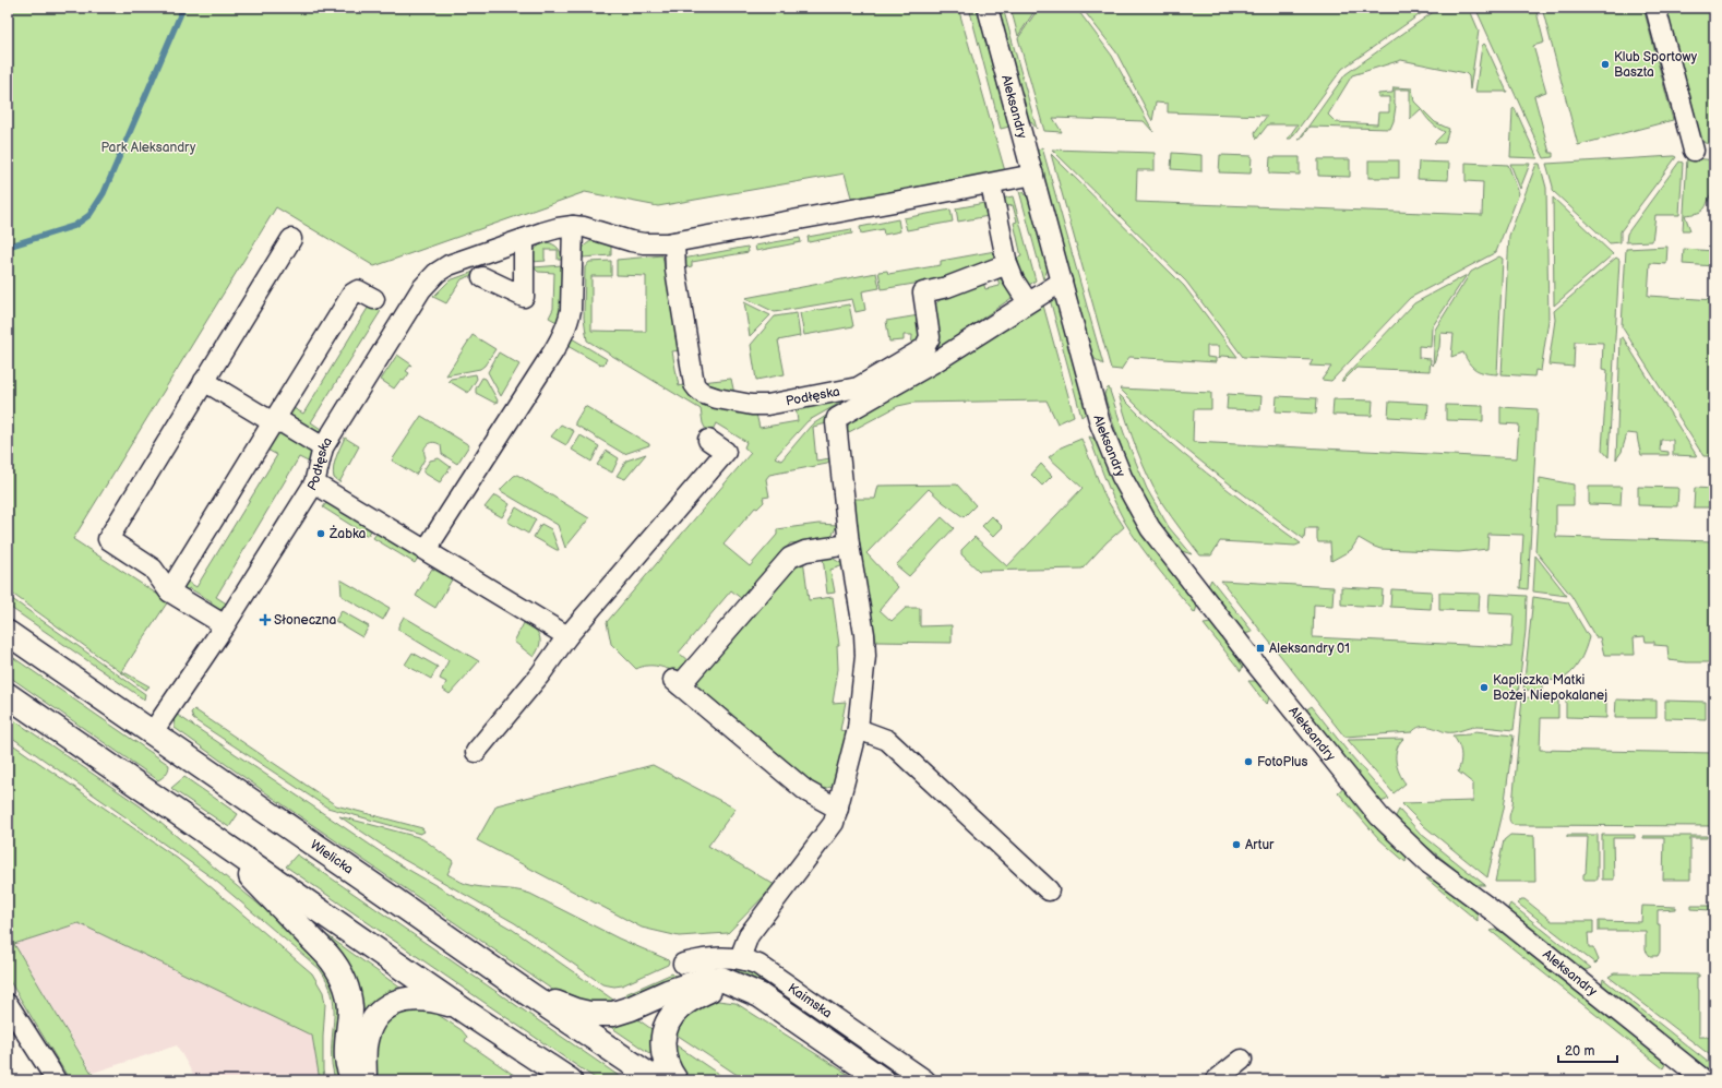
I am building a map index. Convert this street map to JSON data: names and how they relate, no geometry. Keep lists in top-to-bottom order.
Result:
{
  "streets": {
    "main road": ["Wielicka"],
    "street": ["Aleksandry", "Podłęska", "Kaimska"]
  },
  "crossings": [
    ["Aleksandry", "Podłęska"],
    ["Podłęska", "Wielicka"]
  ],
  "parks": ["Park Aleksandry"],
  "places": {
    "other": [
      "Klub Sportowy Baszta",
      "Żabka",
      "Kapliczka Matki Bożej Niepokalanej",
      "FotoPlus",
      "Artur"
    ],
    "health": ["Słoneczna"],
    "transit": ["Aleksandry 01"]
  },
  "scale_bar": "20 m"
}
